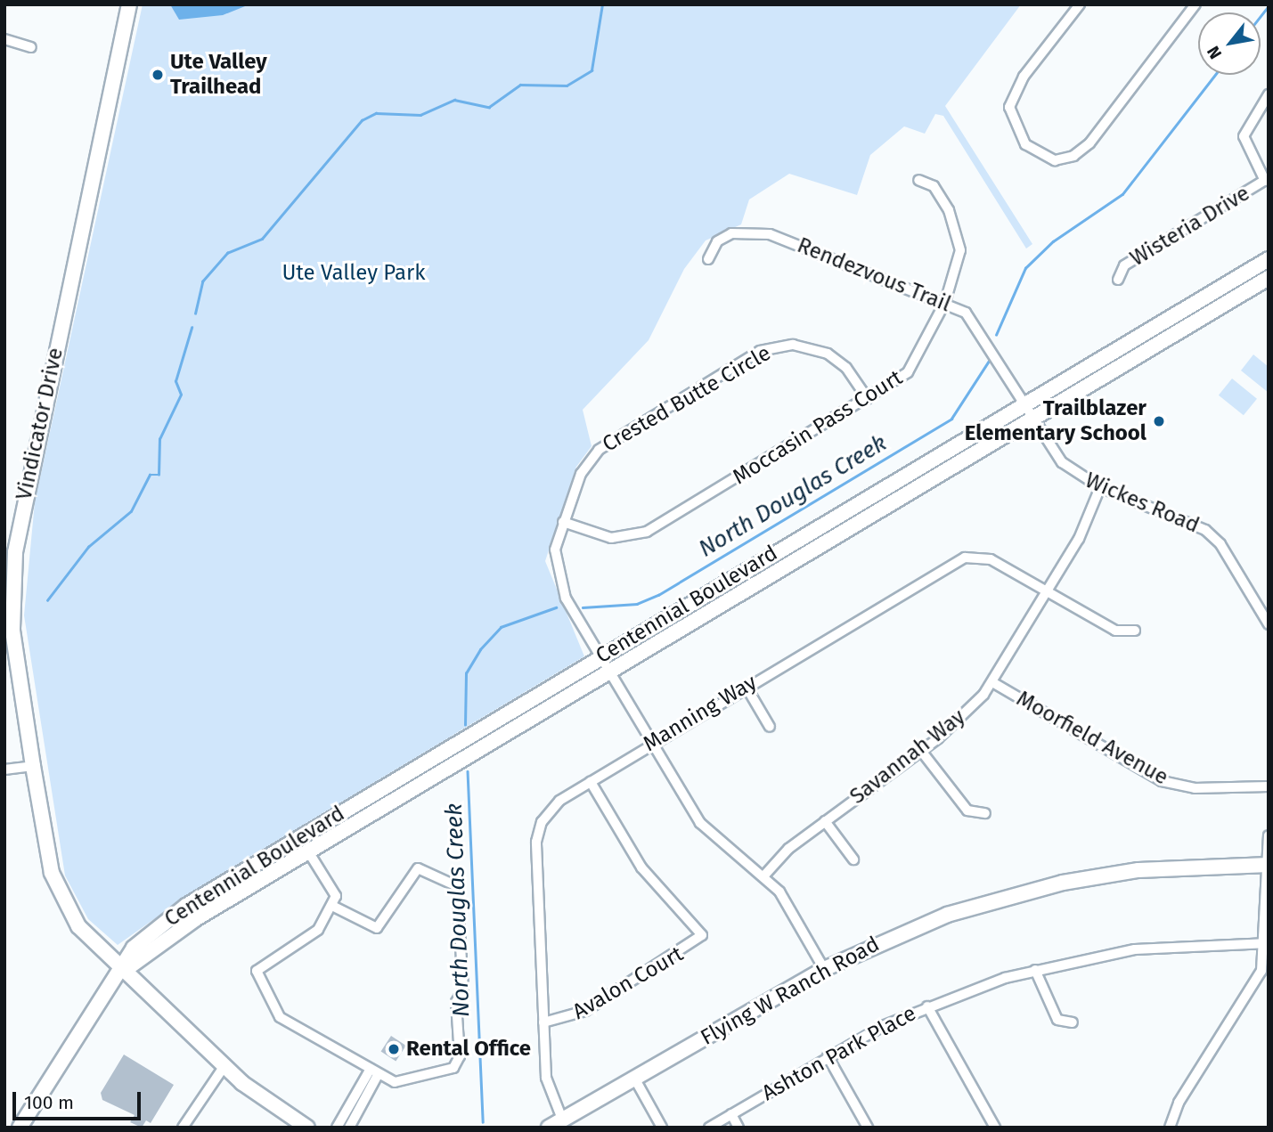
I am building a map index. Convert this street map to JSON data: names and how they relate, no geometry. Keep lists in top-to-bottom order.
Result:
{
  "streets": {
    "main road": ["Vindicator Drive", "Centennial Boulevard", "Flying W Ranch Road"],
    "street": [
      "Wisteria Drive",
      "Rendezvous Trail",
      "Crested Butte Circle",
      "Moccasin Pass Court",
      "Wickes Road",
      "Manning Way",
      "Moorfield Avenue",
      "Savannah Way",
      "Avalon Court",
      "Ashton Park Place"
    ]
  },
  "crossings": [
    ["Rendezvous Trail", "Moccasin Pass Court"],
    ["Rendezvous Trail", "Wickes Road"],
    ["Rendezvous Trail", "Centennial Boulevard"],
    ["Crested Butte Circle", "Moccasin Pass Court"],
    ["Crested Butte Circle", "Centennial Boulevard"],
    ["Crested Butte Circle", "Manning Way"],
    ["Crested Butte Circle", "Savannah Way"],
    ["Crested Butte Circle", "Flying W Ranch Road"],
    ["Vindicator Drive", "Centennial Boulevard"],
    ["Wickes Road", "Centennial Boulevard"],
    ["Wickes Road", "Savannah Way"],
    ["Manning Way", "Savannah Way"],
    ["Manning Way", "Avalon Court"],
    ["Manning Way", "Flying W Ranch Road"],
    ["Moorfield Avenue", "Savannah Way"]
  ],
  "water": ["North Douglas Creek"],
  "parks": ["Ute Valley Park"],
  "places": ["Ute Valley Trailhead", "Trailblazer Elementary School", "Rental Office"],
  "scale_bar": "100 m",
  "north": "bottom left"
}
